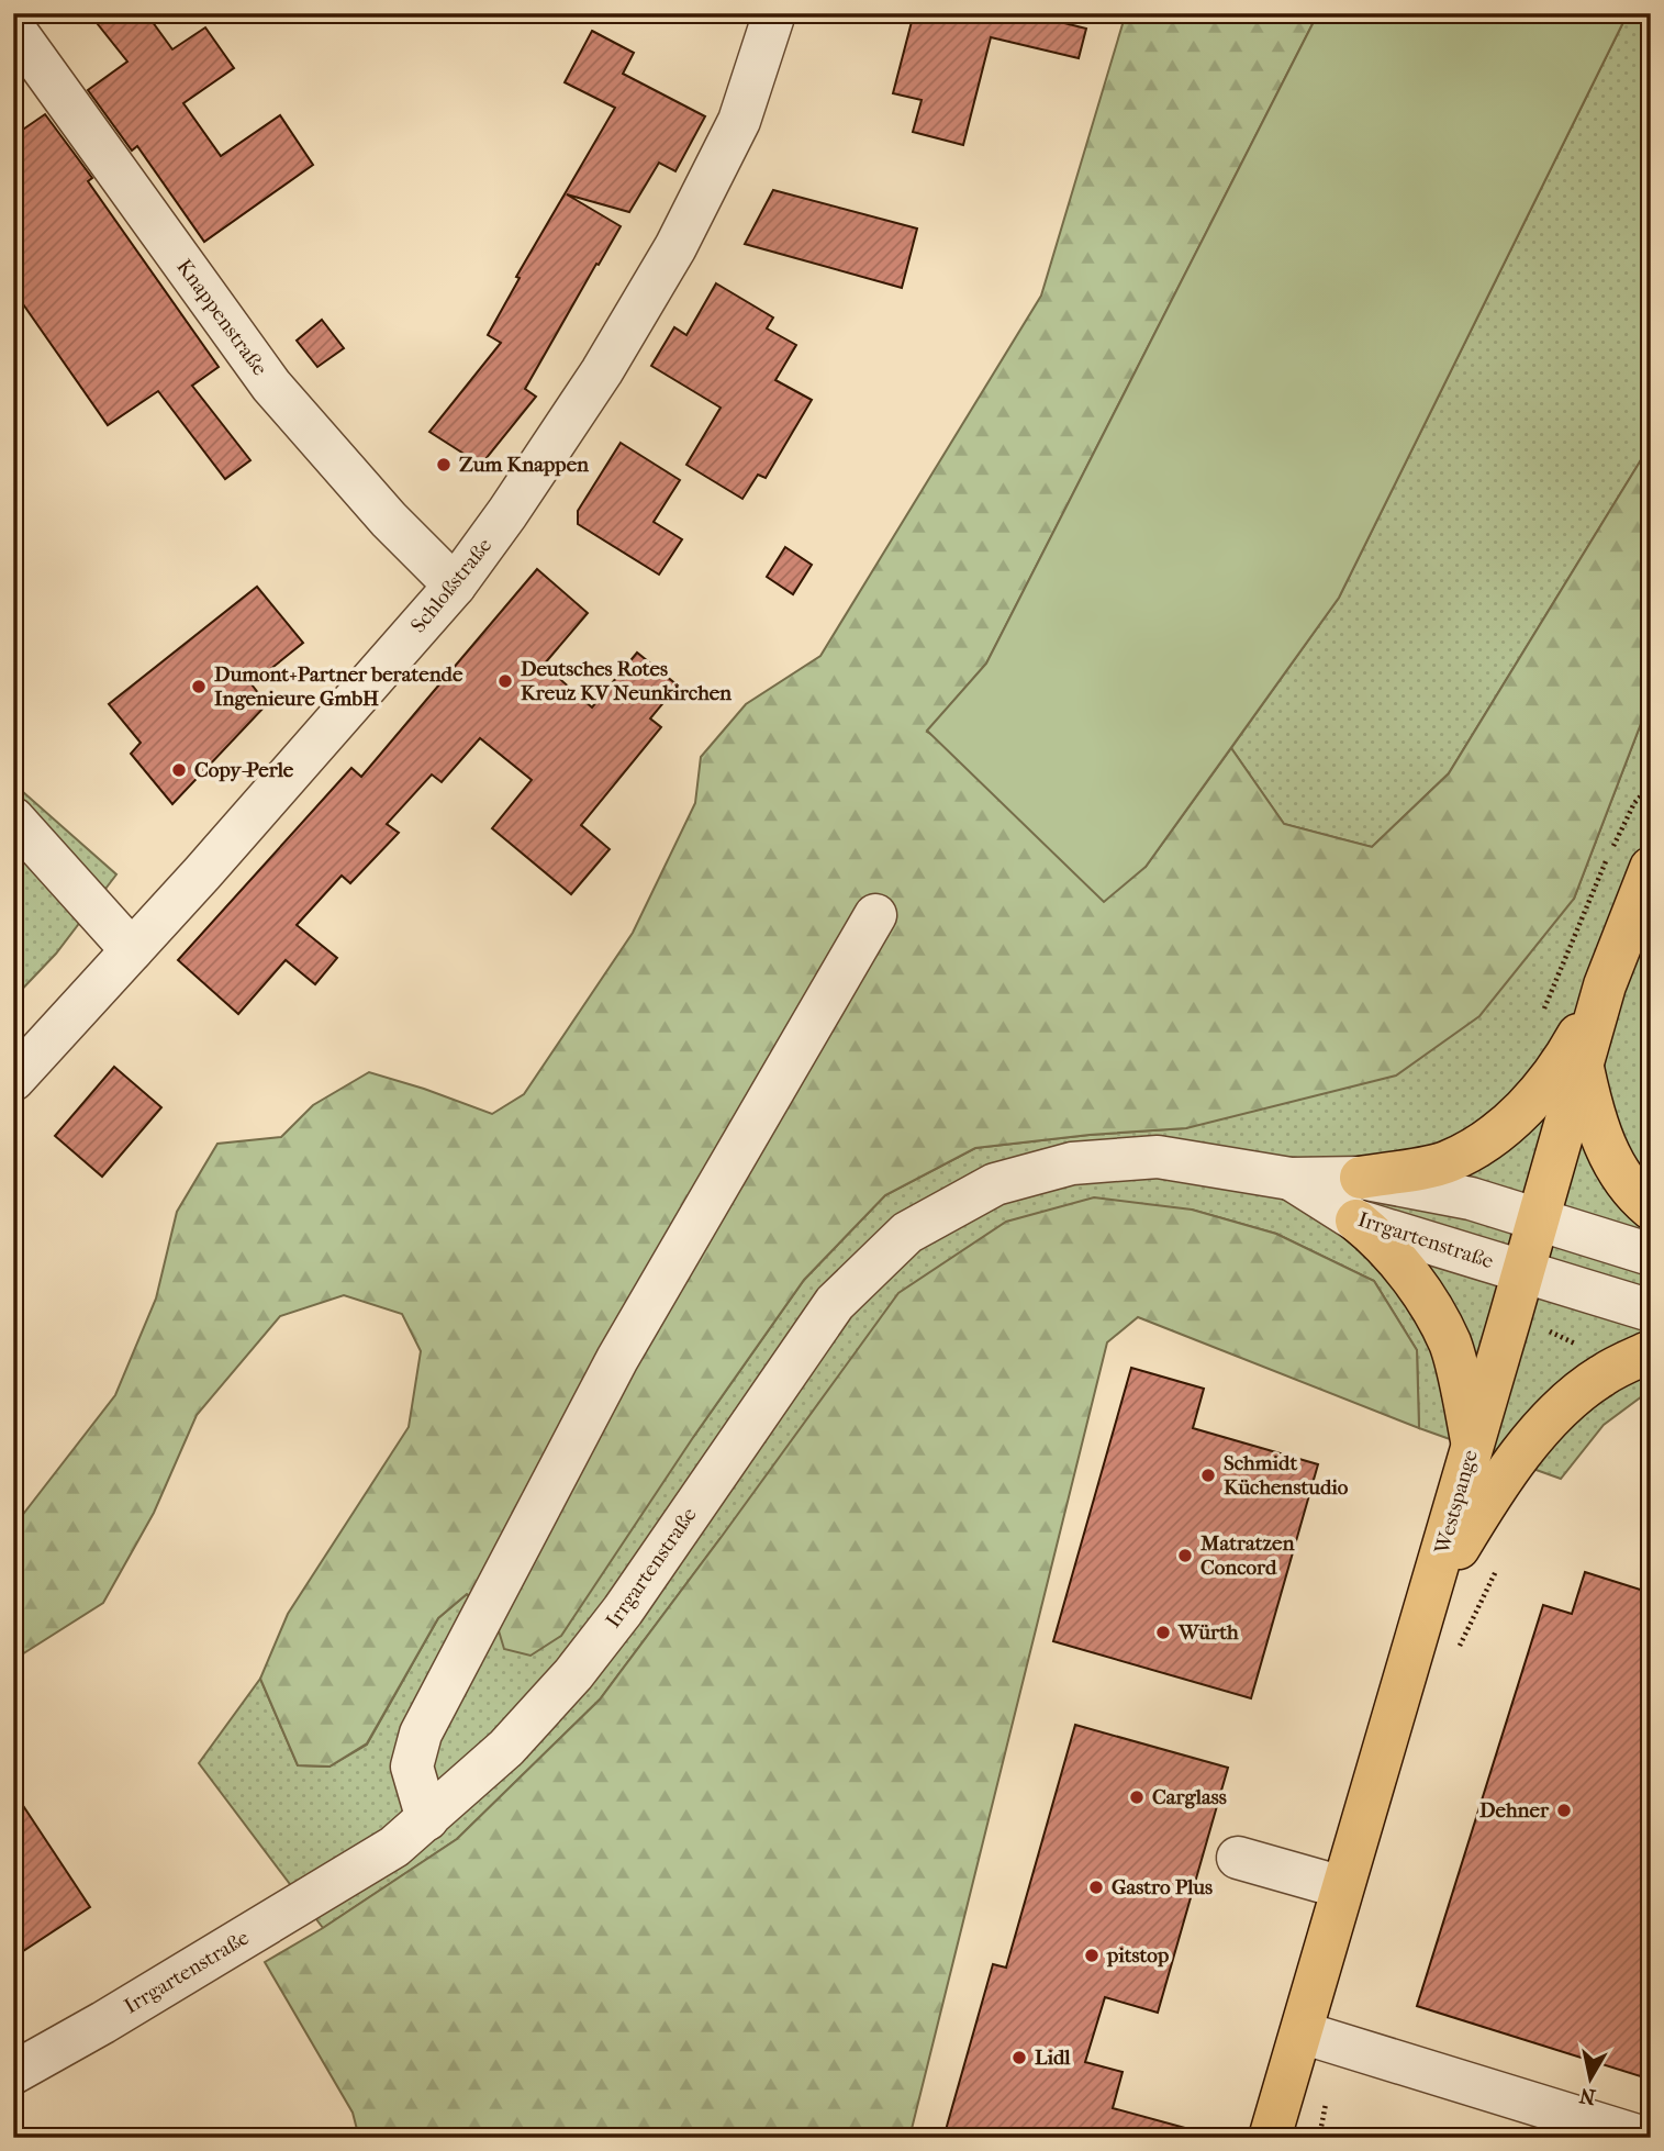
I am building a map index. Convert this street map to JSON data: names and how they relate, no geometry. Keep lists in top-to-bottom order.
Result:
{
  "streets": {
    "main road": ["Westspange"],
    "street": ["Knappenstraße", "Schloßstraße", "Irrgartenstraße"]
  },
  "crossings": [
    ["Knappenstraße", "Schloßstraße"],
    ["Irrgartenstraße", "Westspange"]
  ],
  "places": [
    "Zum Knappen",
    "Deutsches Rotes Kreuz KV Neunkirchen",
    "Dumont+Partner beratende Ingenieure GmbH",
    "Copy-Perle",
    "Schmidt Küchenstudio",
    "Matratzen Concord",
    "Würth",
    "Carglass",
    "Dehner",
    "Gastro Plus",
    "pitstop",
    "Lidl"
  ],
  "north": "bottom"
}
